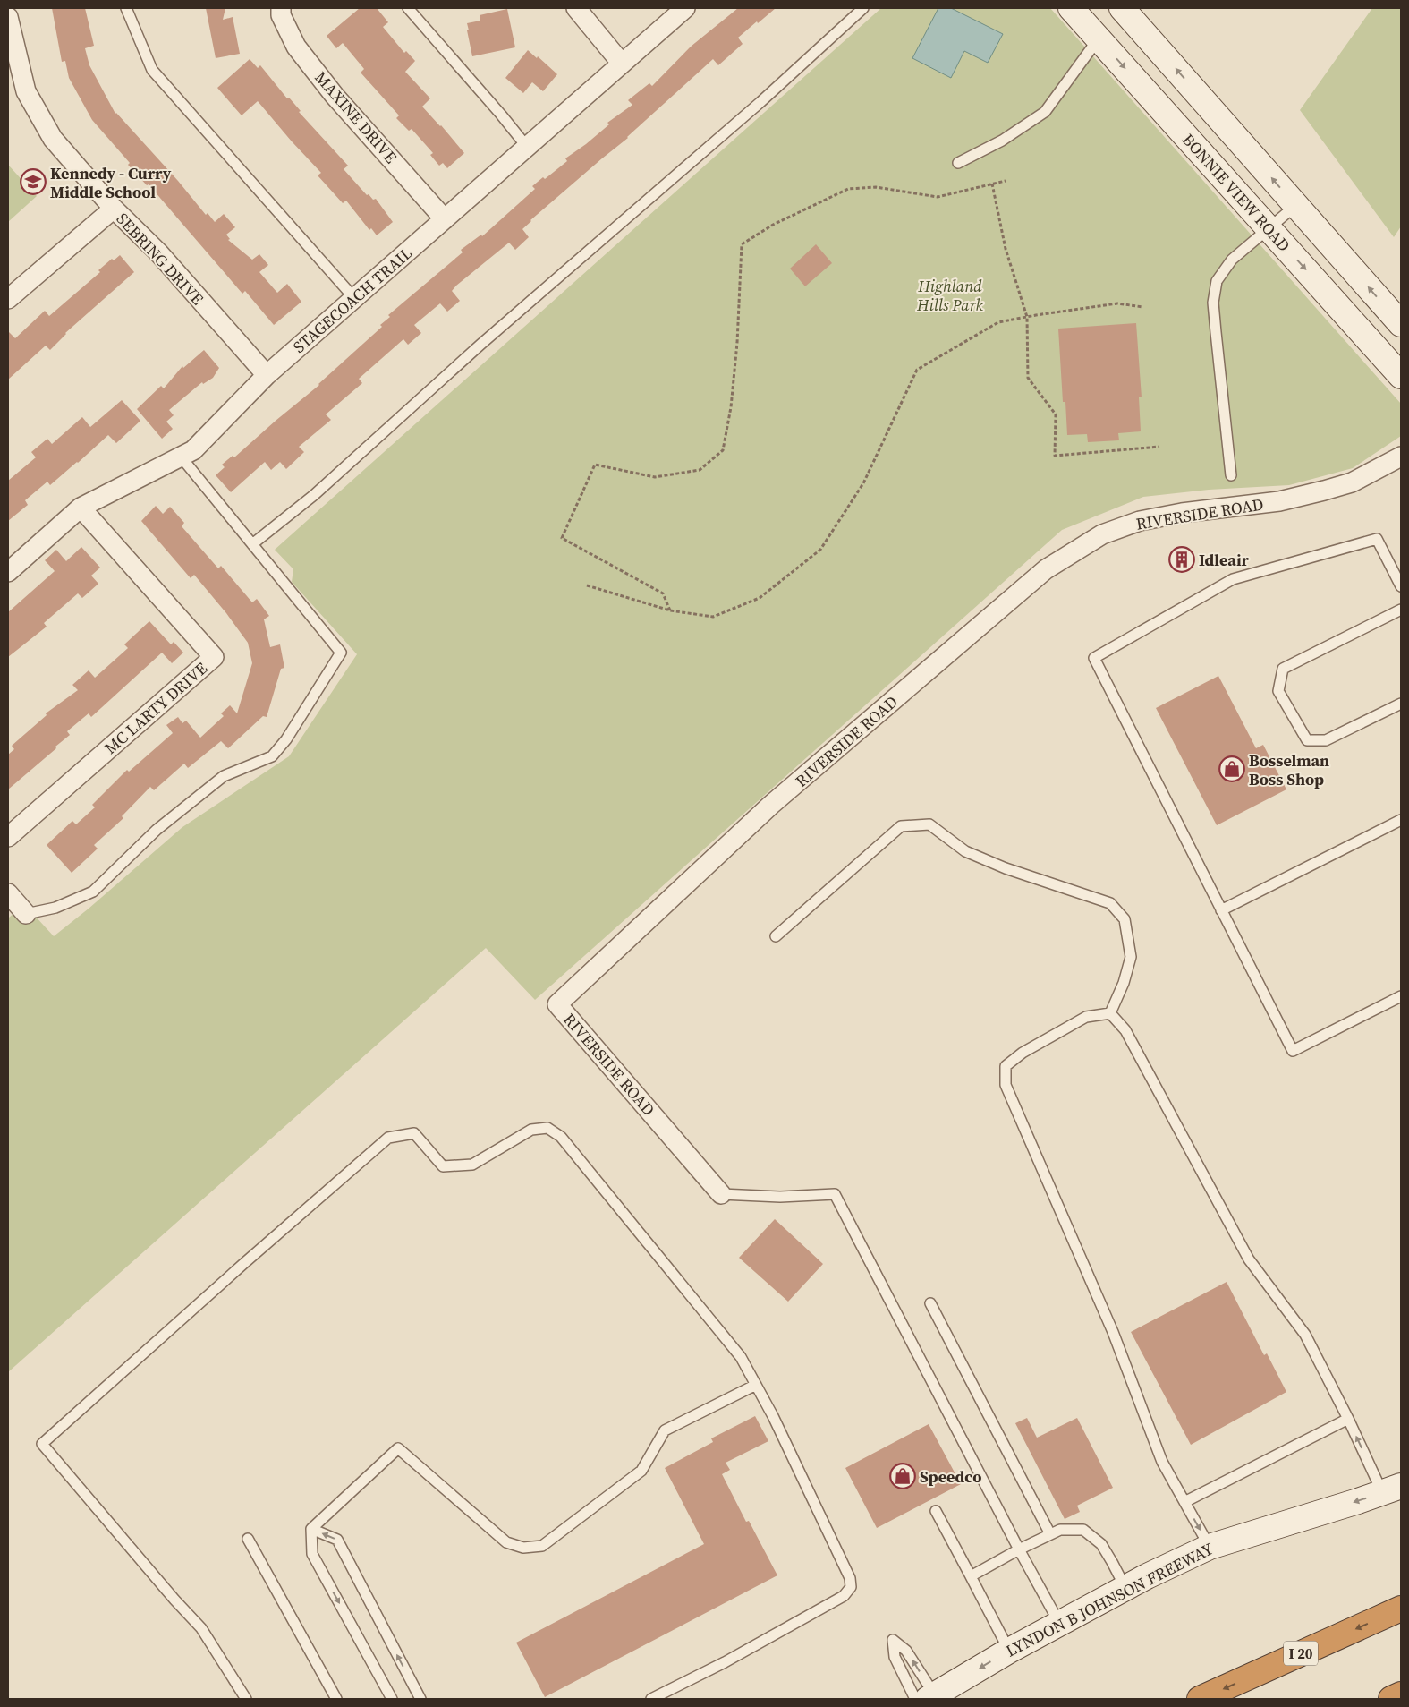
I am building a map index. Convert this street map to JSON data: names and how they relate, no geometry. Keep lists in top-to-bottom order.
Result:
{
  "streets": {
    "highway": ["I 20"],
    "main road": ["BONNIE VIEW ROAD", "LYNDON B JOHNSON FREEWAY"],
    "street": [
      "MAXINE DRIVE",
      "SEBRING DRIVE",
      "STAGECOACH TRAIL",
      "RIVERSIDE ROAD",
      "MC LARTY DRIVE"
    ]
  },
  "crossings": [
    ["MAXINE DRIVE", "STAGECOACH TRAIL"],
    ["SEBRING DRIVE", "STAGECOACH TRAIL"],
    ["STAGECOACH TRAIL", "MC LARTY DRIVE"]
  ],
  "one_way": ["LYNDON B JOHNSON FREEWAY"],
  "parks": ["Highland Hills Park"],
  "places": {
    "school or university": ["Kennedy - Curry Middle School"],
    "building": ["Idleair"],
    "shop": ["Bosselman Boss Shop", "Speedco"]
  }
}
